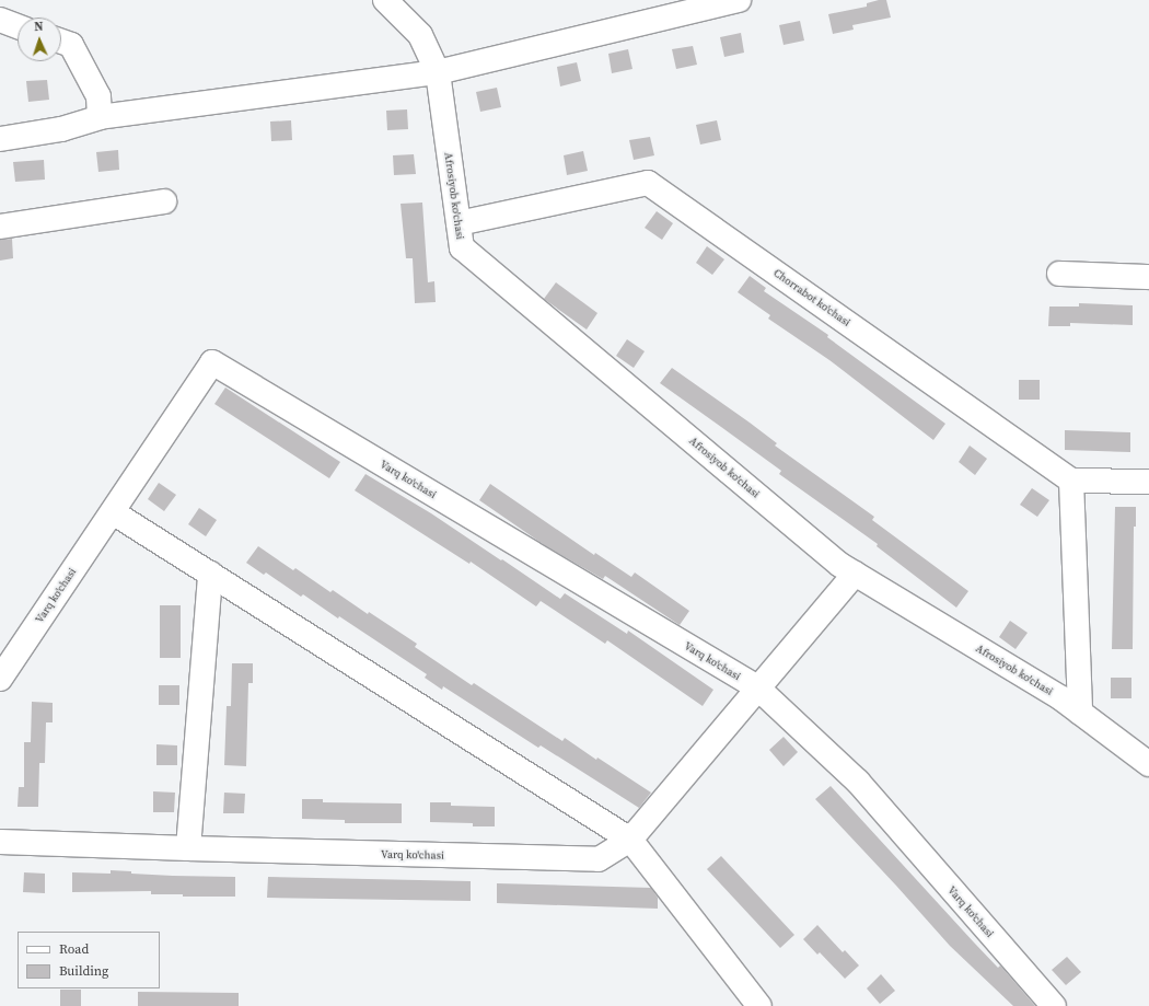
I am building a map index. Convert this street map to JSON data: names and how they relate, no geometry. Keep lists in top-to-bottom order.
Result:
{
  "streets": {
    "street": ["Afrosiyob ko'chasi", "Chorrabot ko'chasi", "Varq ko'chasi"]
  },
  "crossings": [
    ["Afrosiyob ko'chasi", "Chorrabot ko'chasi"],
    ["Afrosiyob ko'chasi", "Varq ko'chasi"]
  ],
  "legend": ["Road", "Building"],
  "north": "top"
}
